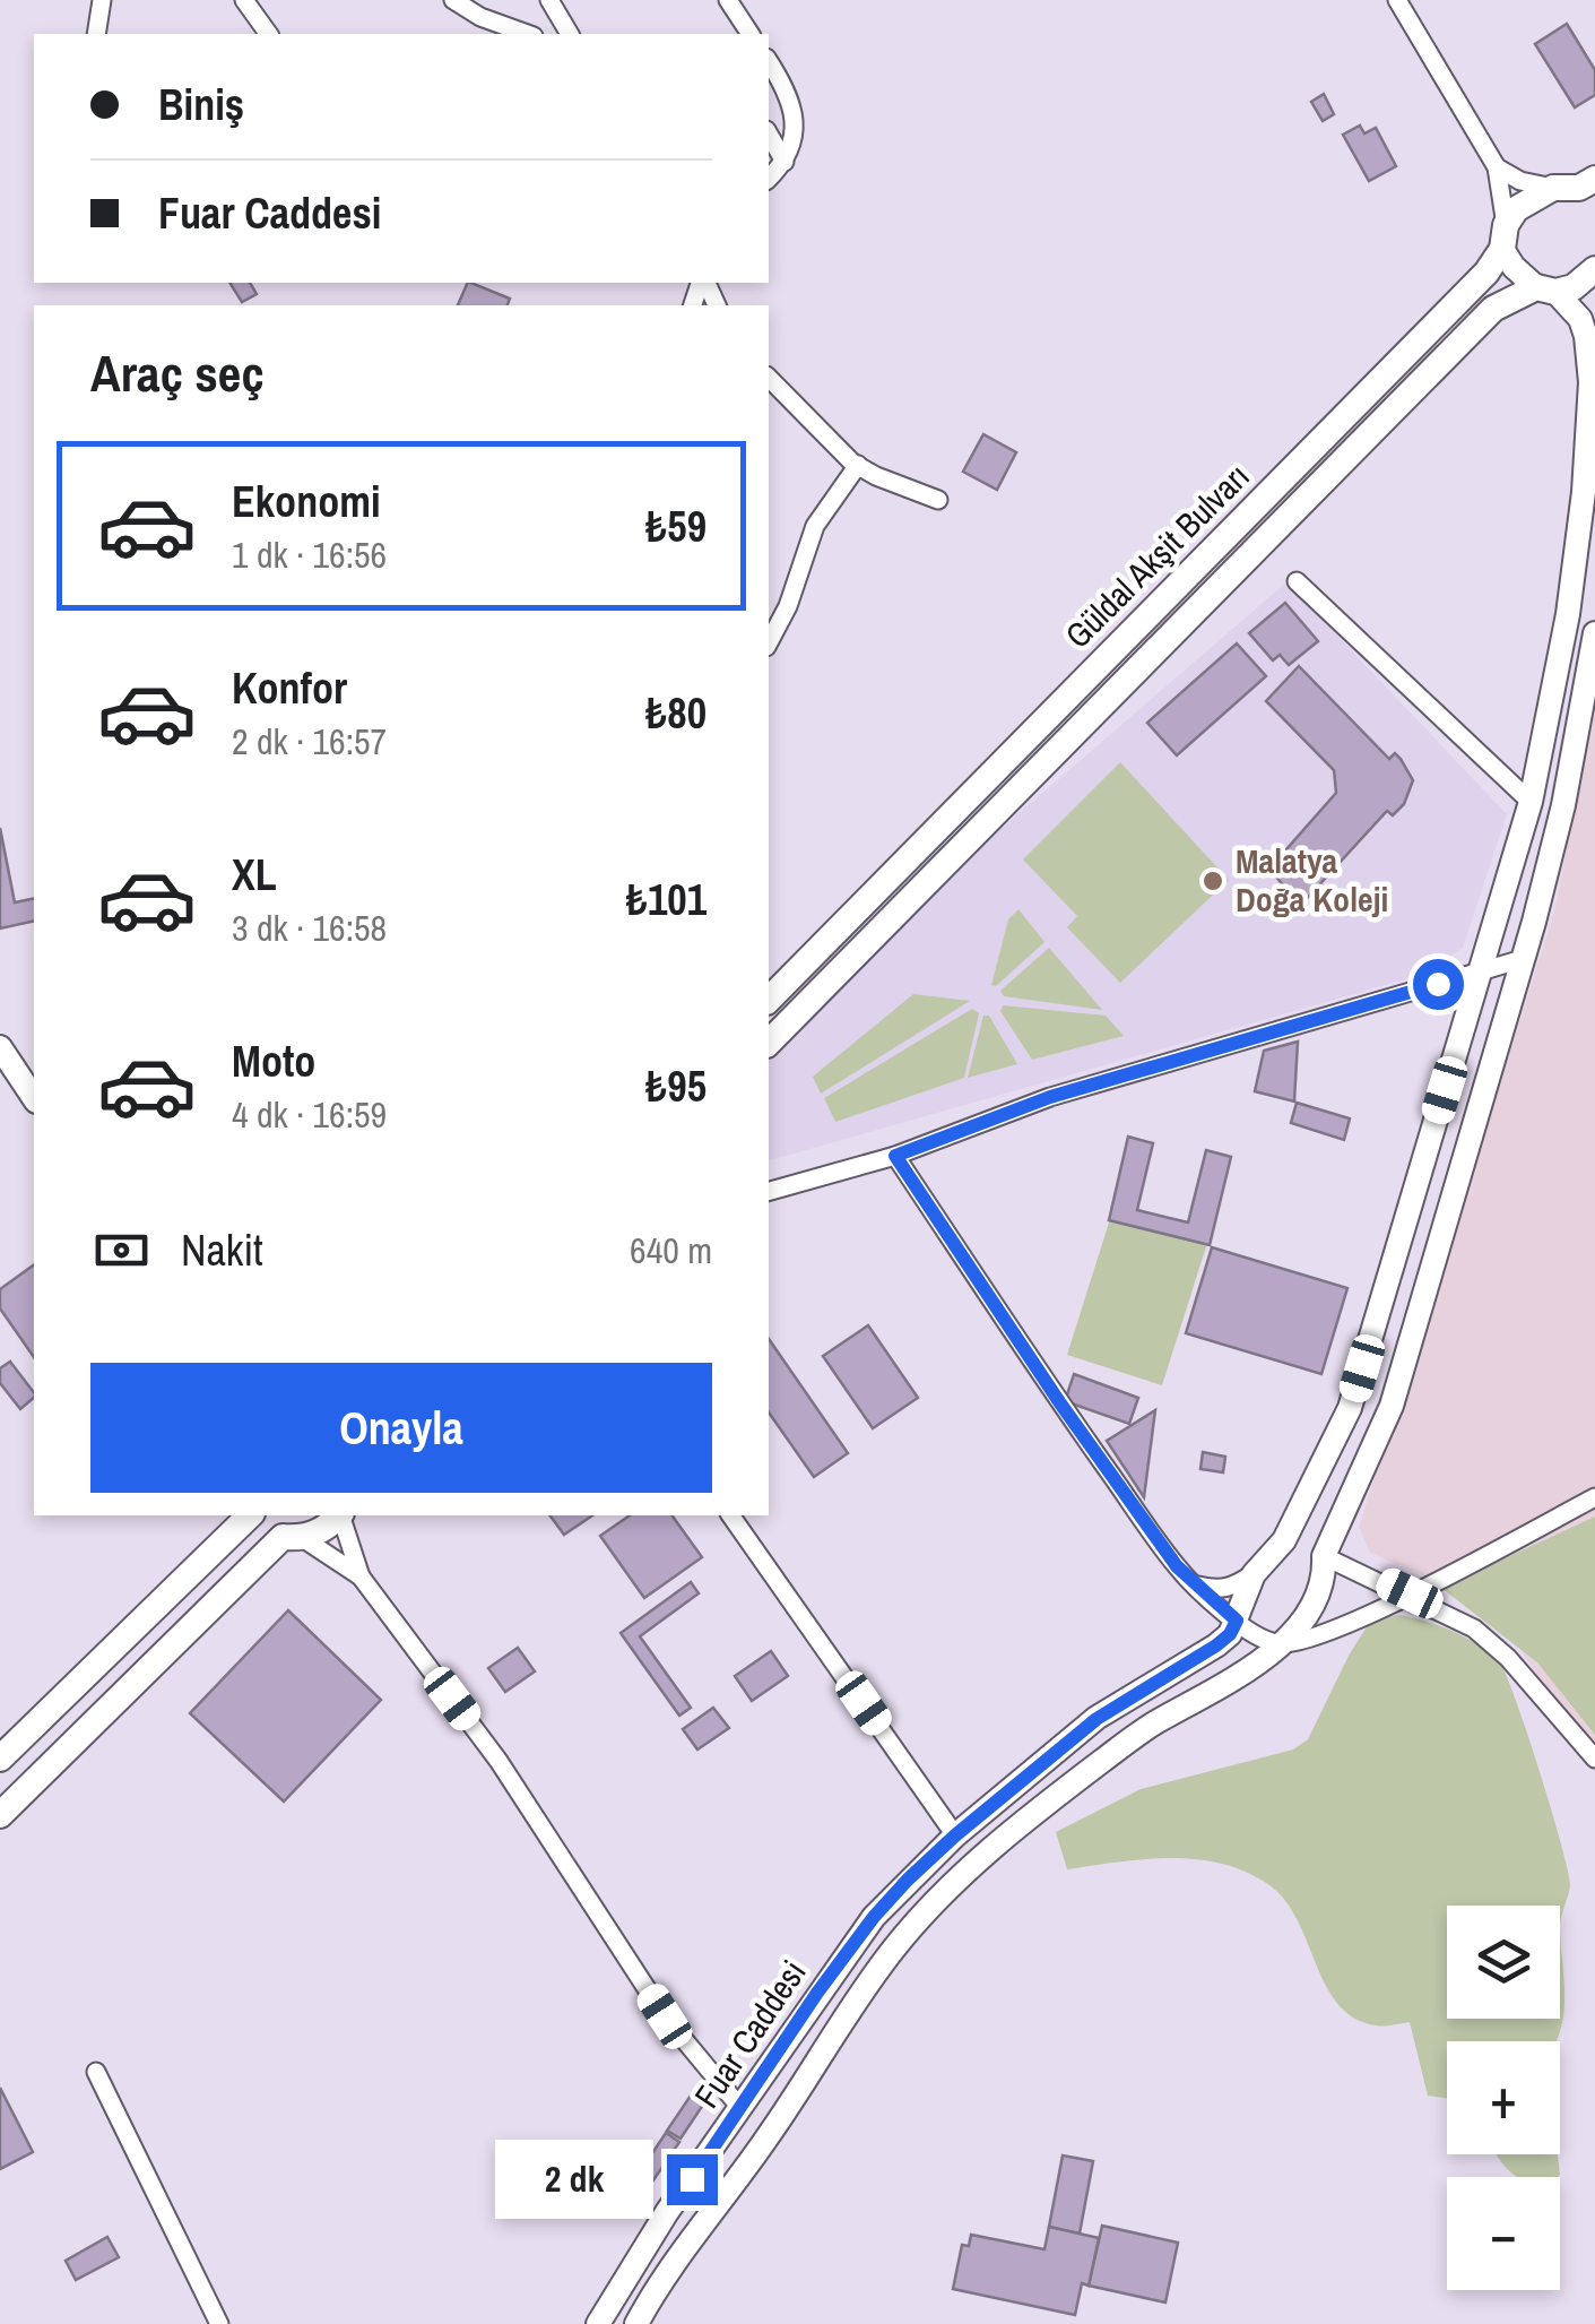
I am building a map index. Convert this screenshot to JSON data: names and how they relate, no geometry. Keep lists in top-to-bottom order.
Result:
{
  "streets": {
    "main road": ["Güldal Akşit Bulvarı"],
    "street": ["Fuar Caddesi"]
  },
  "crossings": [
    ["Güldal Akşit Bulvarı", "Fuar Caddesi"]
  ],
  "places": ["Malatya Doğa Koleji"],
  "page": {
    "banner": ["Biniş", "Fuar Caddesi"],
    "heading": "Araç seç",
    "list": [
      {
        "name": "Ekonomi",
        "note": "1 dk · 16:56",
        "value": "₺59"
      },
      {
        "name": "Konfor",
        "note": "2 dk · 16:57",
        "value": "₺80"
      },
      {
        "name": "XL",
        "note": "3 dk · 16:58",
        "value": "₺101"
      },
      {
        "name": "Moto",
        "note": "4 dk · 16:59",
        "value": "₺95"
      }
    ],
    "pay": ["Nakit", "640 m"],
    "buttons": "Onayla",
    "map_buttons": ["+", "−"],
    "bubble": "2 dk"
  }
}
